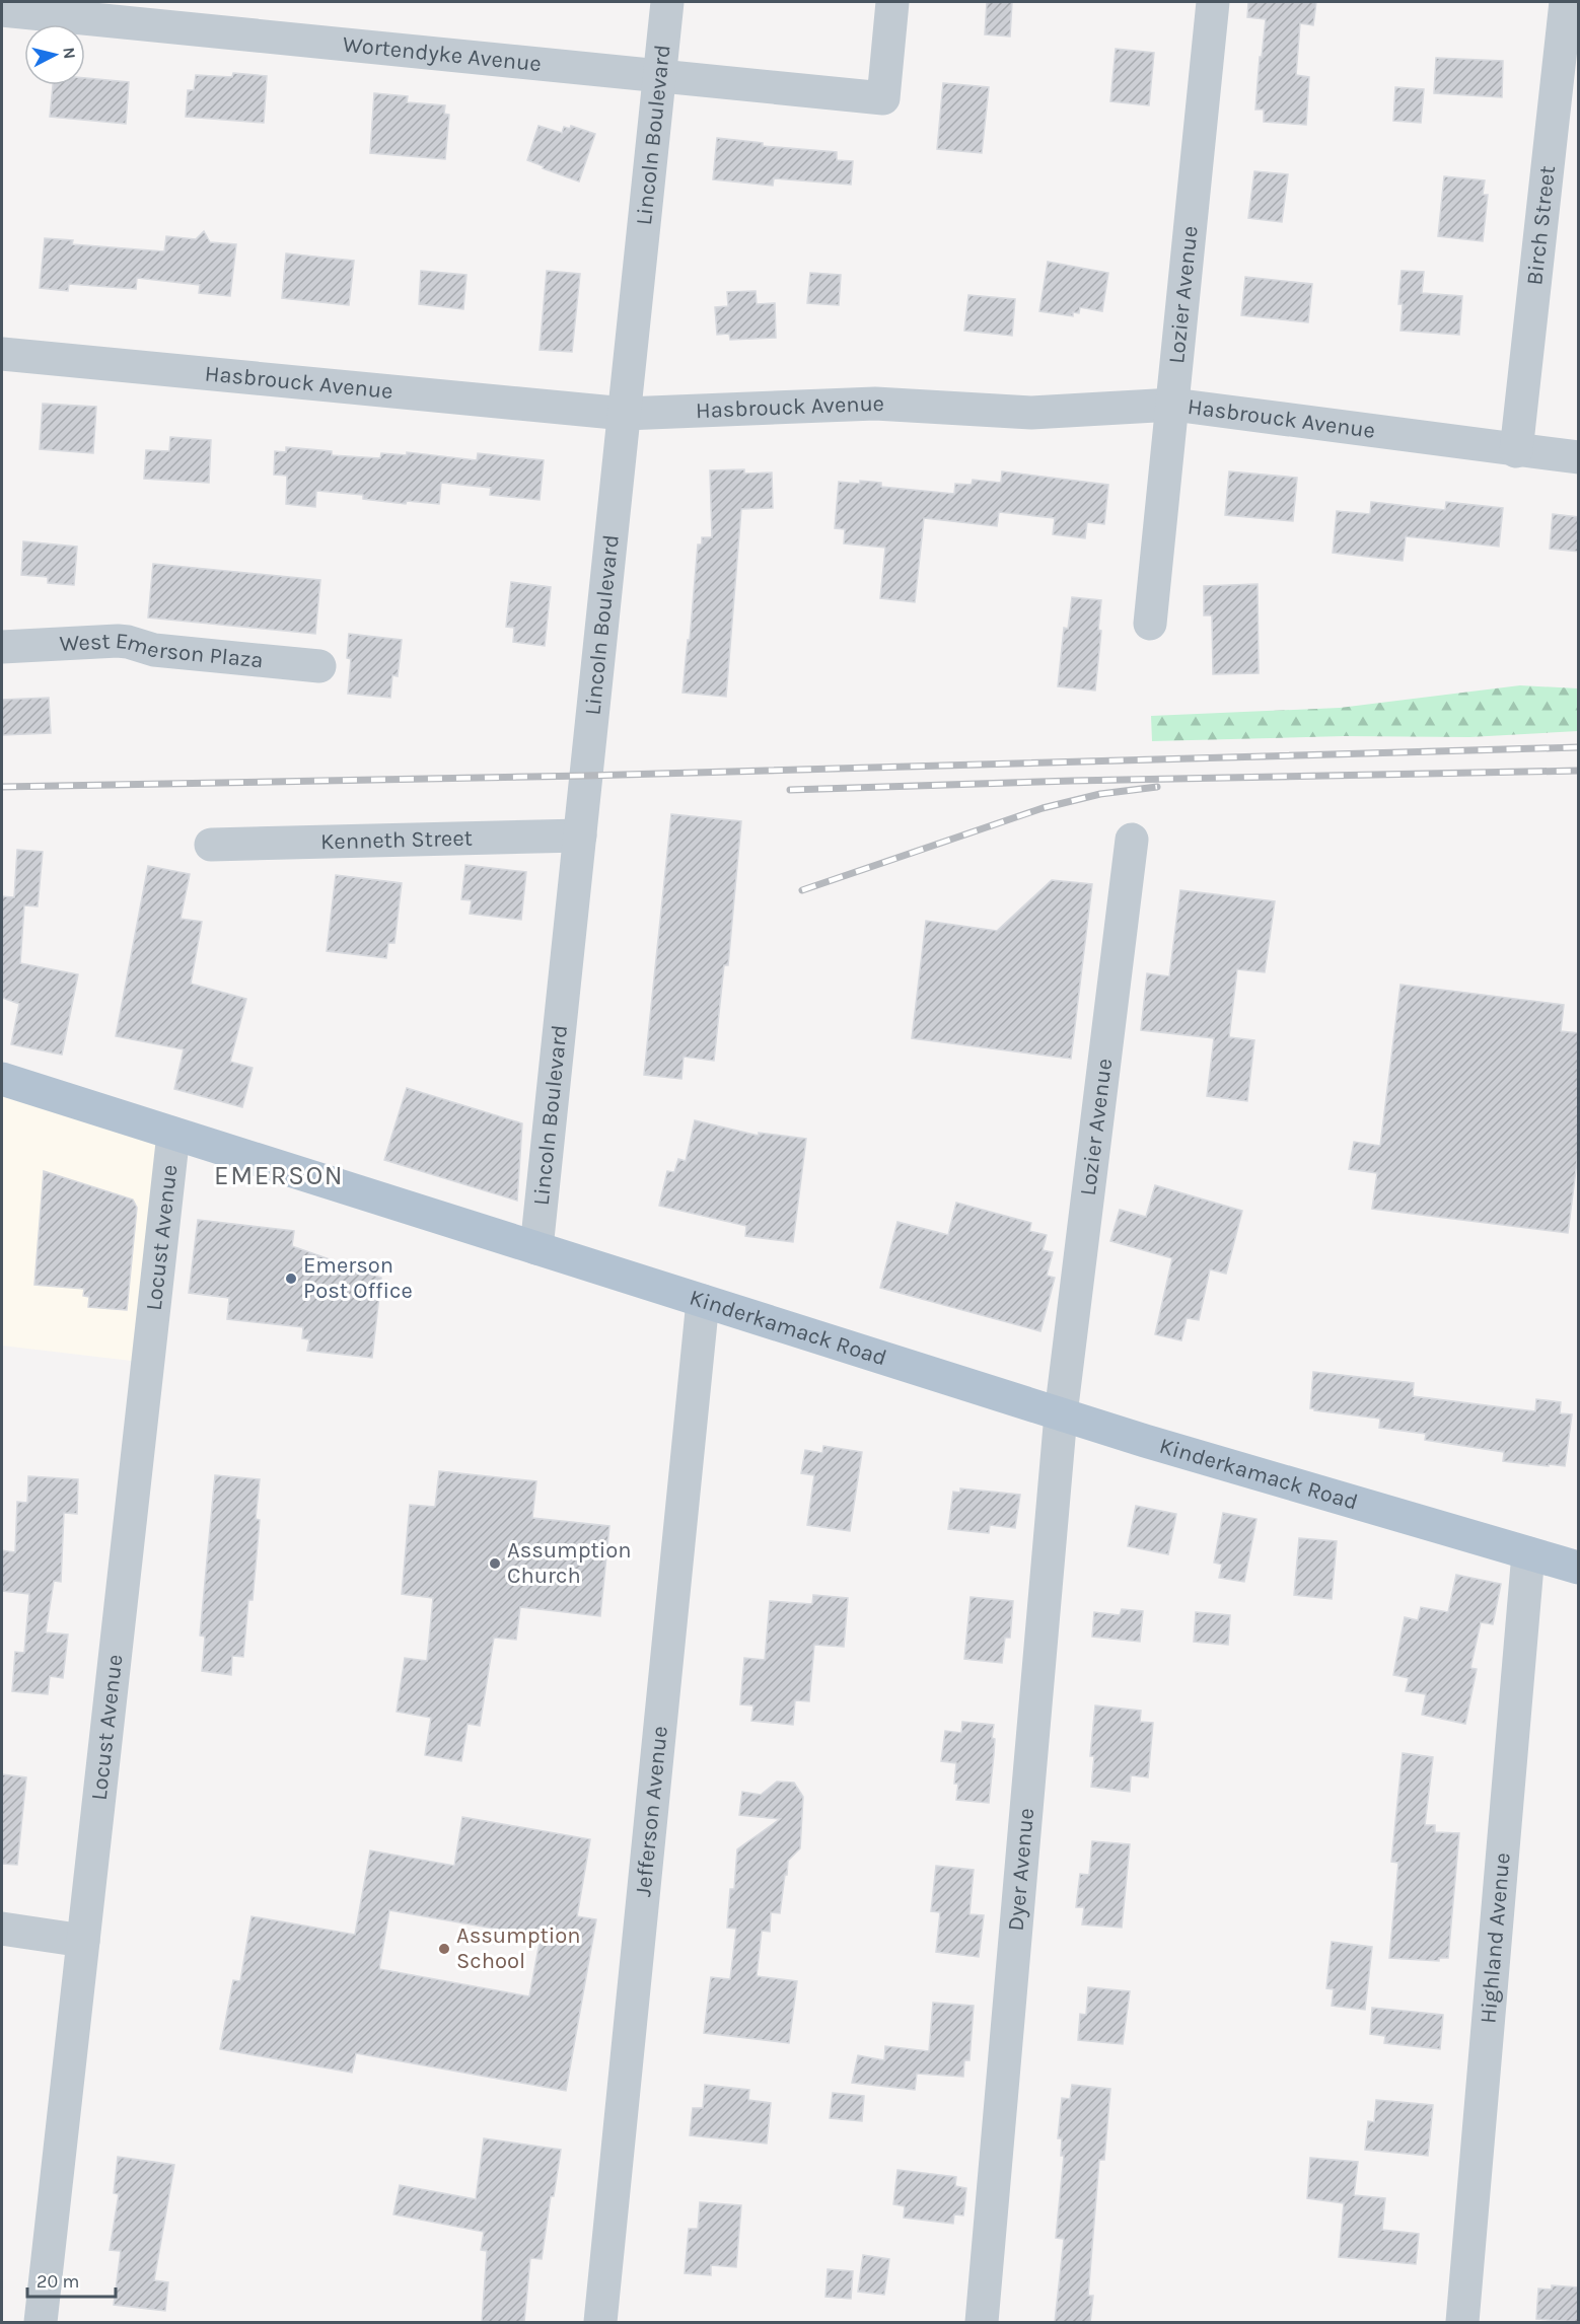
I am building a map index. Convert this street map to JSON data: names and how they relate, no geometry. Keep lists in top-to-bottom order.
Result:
{
  "streets": {
    "main road": ["Kinderkamack Road"],
    "street": [
      "Wortendyke Avenue",
      "Lincoln Boulevard",
      "Birch Street",
      "Lozier Avenue",
      "Hasbrouck Avenue",
      "West Emerson Plaza",
      "Kenneth Street",
      "Locust Avenue",
      "Jefferson Avenue",
      "Dyer Avenue",
      "Highland Avenue"
    ]
  },
  "crossings": [
    ["Wortendyke Avenue", "Lincoln Boulevard"],
    ["Lincoln Boulevard", "Hasbrouck Avenue"],
    ["Lincoln Boulevard", "Kenneth Street"],
    ["Lincoln Boulevard", "Kinderkamack Road"],
    ["Birch Street", "Hasbrouck Avenue"],
    ["Lozier Avenue", "Hasbrouck Avenue"],
    ["Lozier Avenue", "Kinderkamack Road"],
    ["Lozier Avenue", "Dyer Avenue"],
    ["Locust Avenue", "Kinderkamack Road"],
    ["Kinderkamack Road", "Jefferson Avenue"],
    ["Kinderkamack Road", "Dyer Avenue"],
    ["Kinderkamack Road", "Highland Avenue"]
  ],
  "districts": ["EMERSON"],
  "places": ["Emerson Post Office", "Assumption Church", "Assumption School"],
  "scale_bar": "20 m",
  "north": "right"
}
